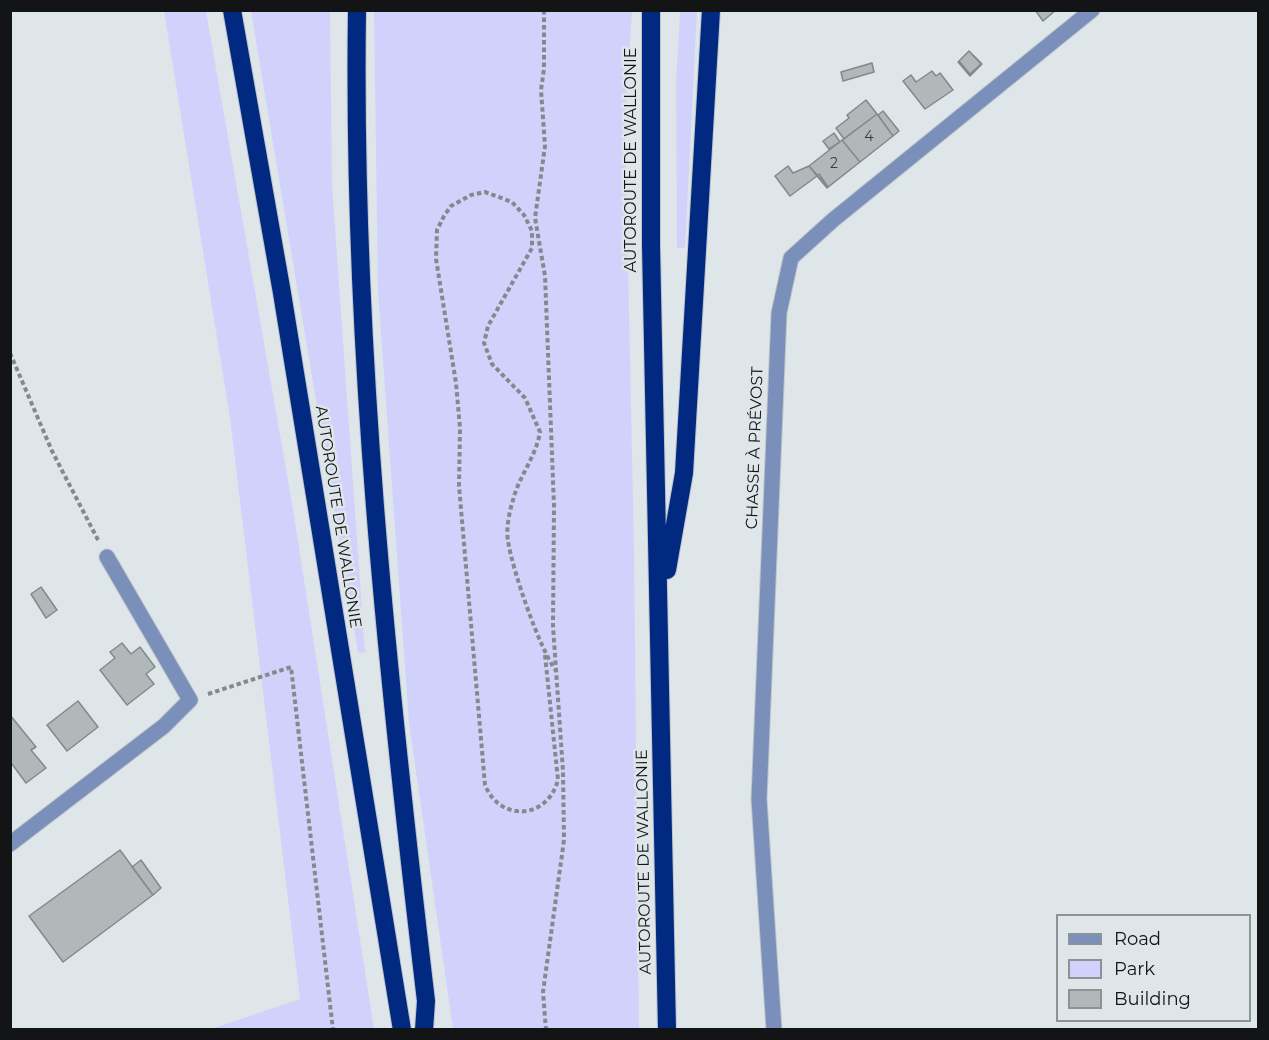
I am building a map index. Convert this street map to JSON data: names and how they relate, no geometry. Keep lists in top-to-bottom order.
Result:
{
  "streets": {
    "highway": ["AUTOROUTE DE WALLONIE"],
    "street": ["CHASSE À PRÉVOST"]
  },
  "house_numbers": ["4", "2"],
  "legend": ["Road", "Park", "Building"]
}
